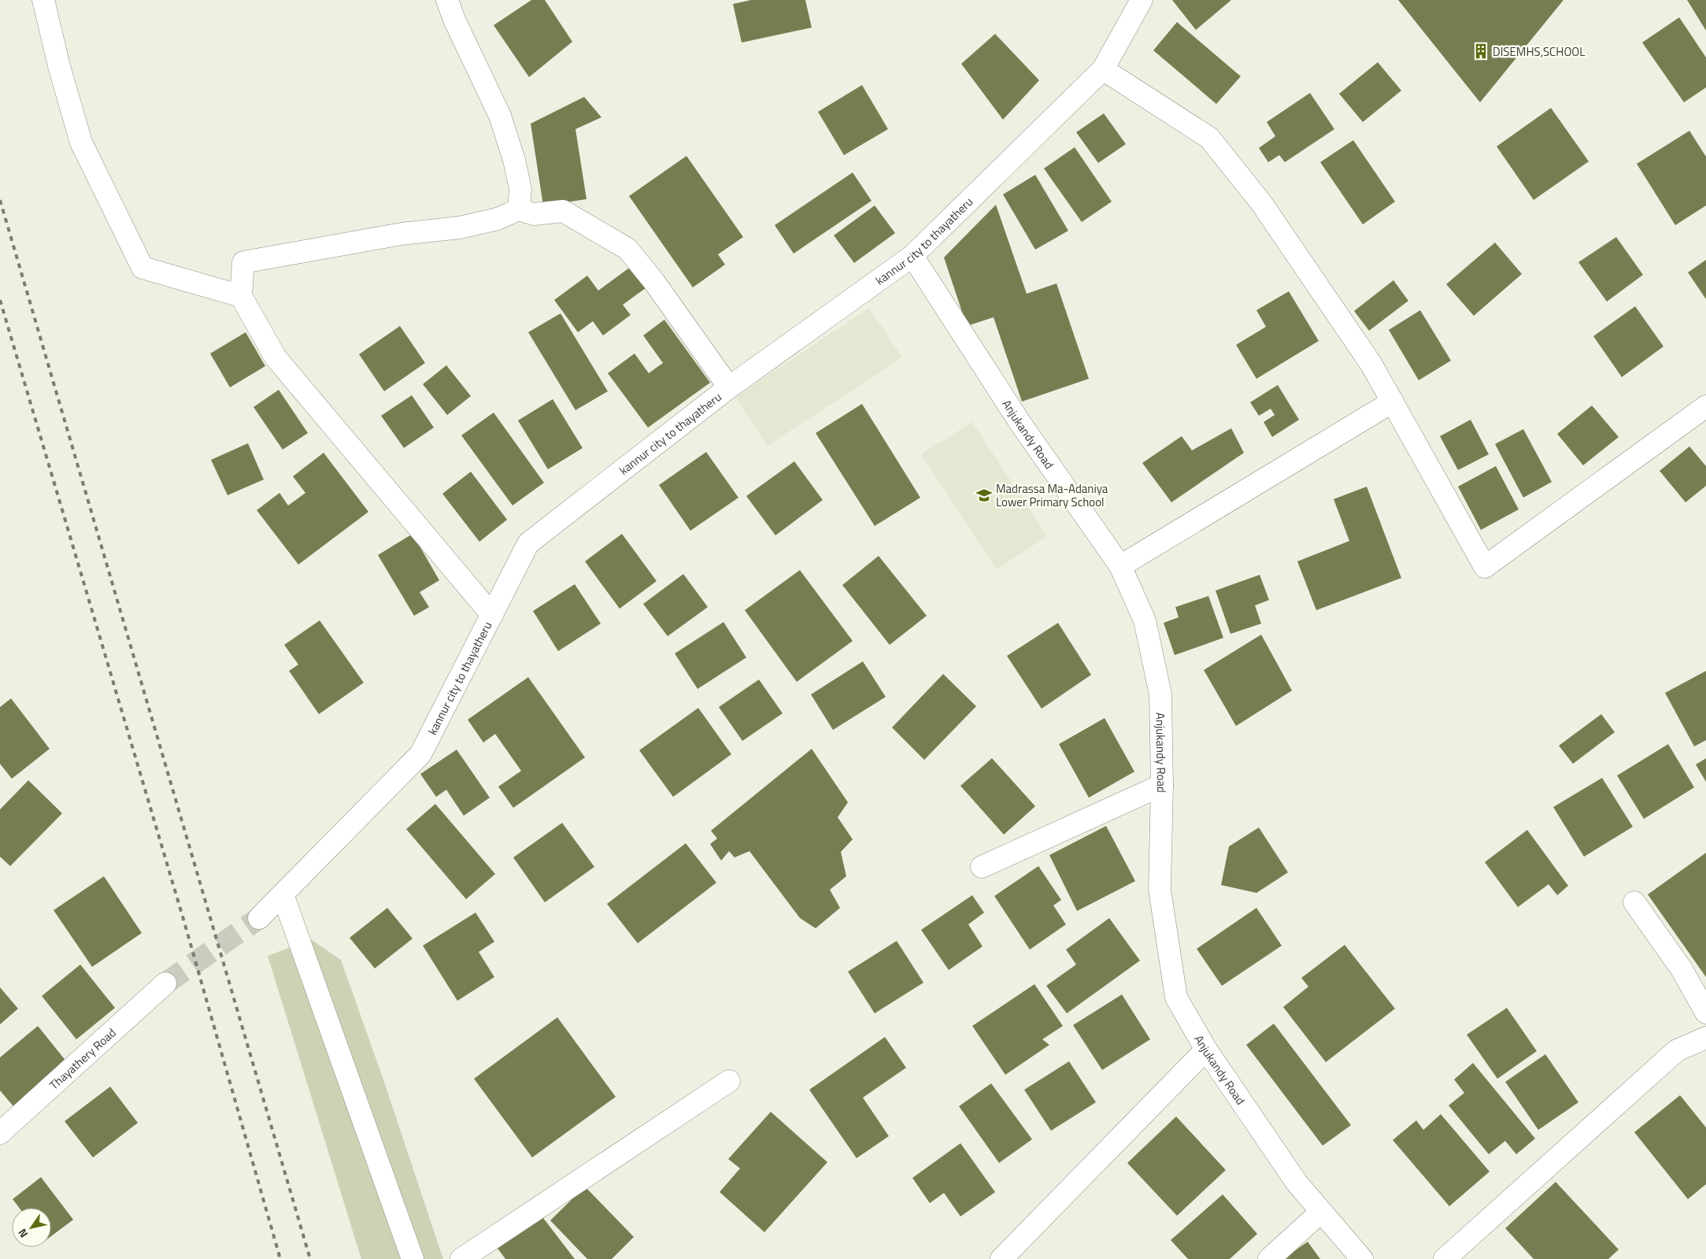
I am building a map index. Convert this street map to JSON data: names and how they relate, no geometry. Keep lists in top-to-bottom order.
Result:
{
  "streets": {
    "street": ["kannur city to thayatheru", "Anjukandy Road", "Thayathery Road"]
  },
  "crossings": [
    ["kannur city to thayatheru", "Anjukandy Road"]
  ],
  "places": {
    "building": ["DISEMHS,SCHOOL"],
    "school or university": ["Madrassa Ma-Adaniya Lower Primary School"]
  },
  "north": "bottom left"
}
